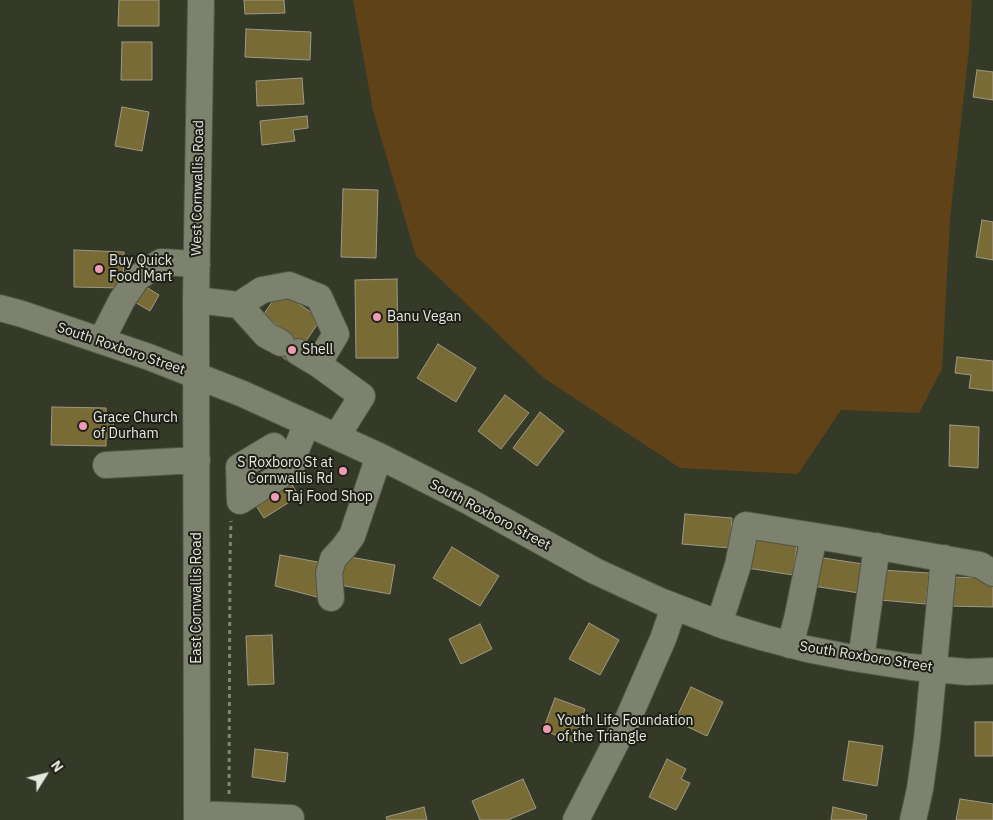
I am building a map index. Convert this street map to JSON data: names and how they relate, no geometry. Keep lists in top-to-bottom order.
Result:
{
  "streets": {
    "street": ["West Cornwallis Road", "South Roxboro Street", "East Cornwallis Road"]
  },
  "crossings": [
    ["West Cornwallis Road", "South Roxboro Street"],
    ["West Cornwallis Road", "East Cornwallis Road"],
    ["South Roxboro Street", "East Cornwallis Road"]
  ],
  "places": [
    "Buy Quick Food Mart",
    "Banu Vegan",
    "Shell",
    "Grace Church of Durham",
    "S Roxboro St at Cornwallis Rd",
    "Taj Food Shop",
    "Youth Life Foundation of the Triangle"
  ],
  "north": "top right"
}
